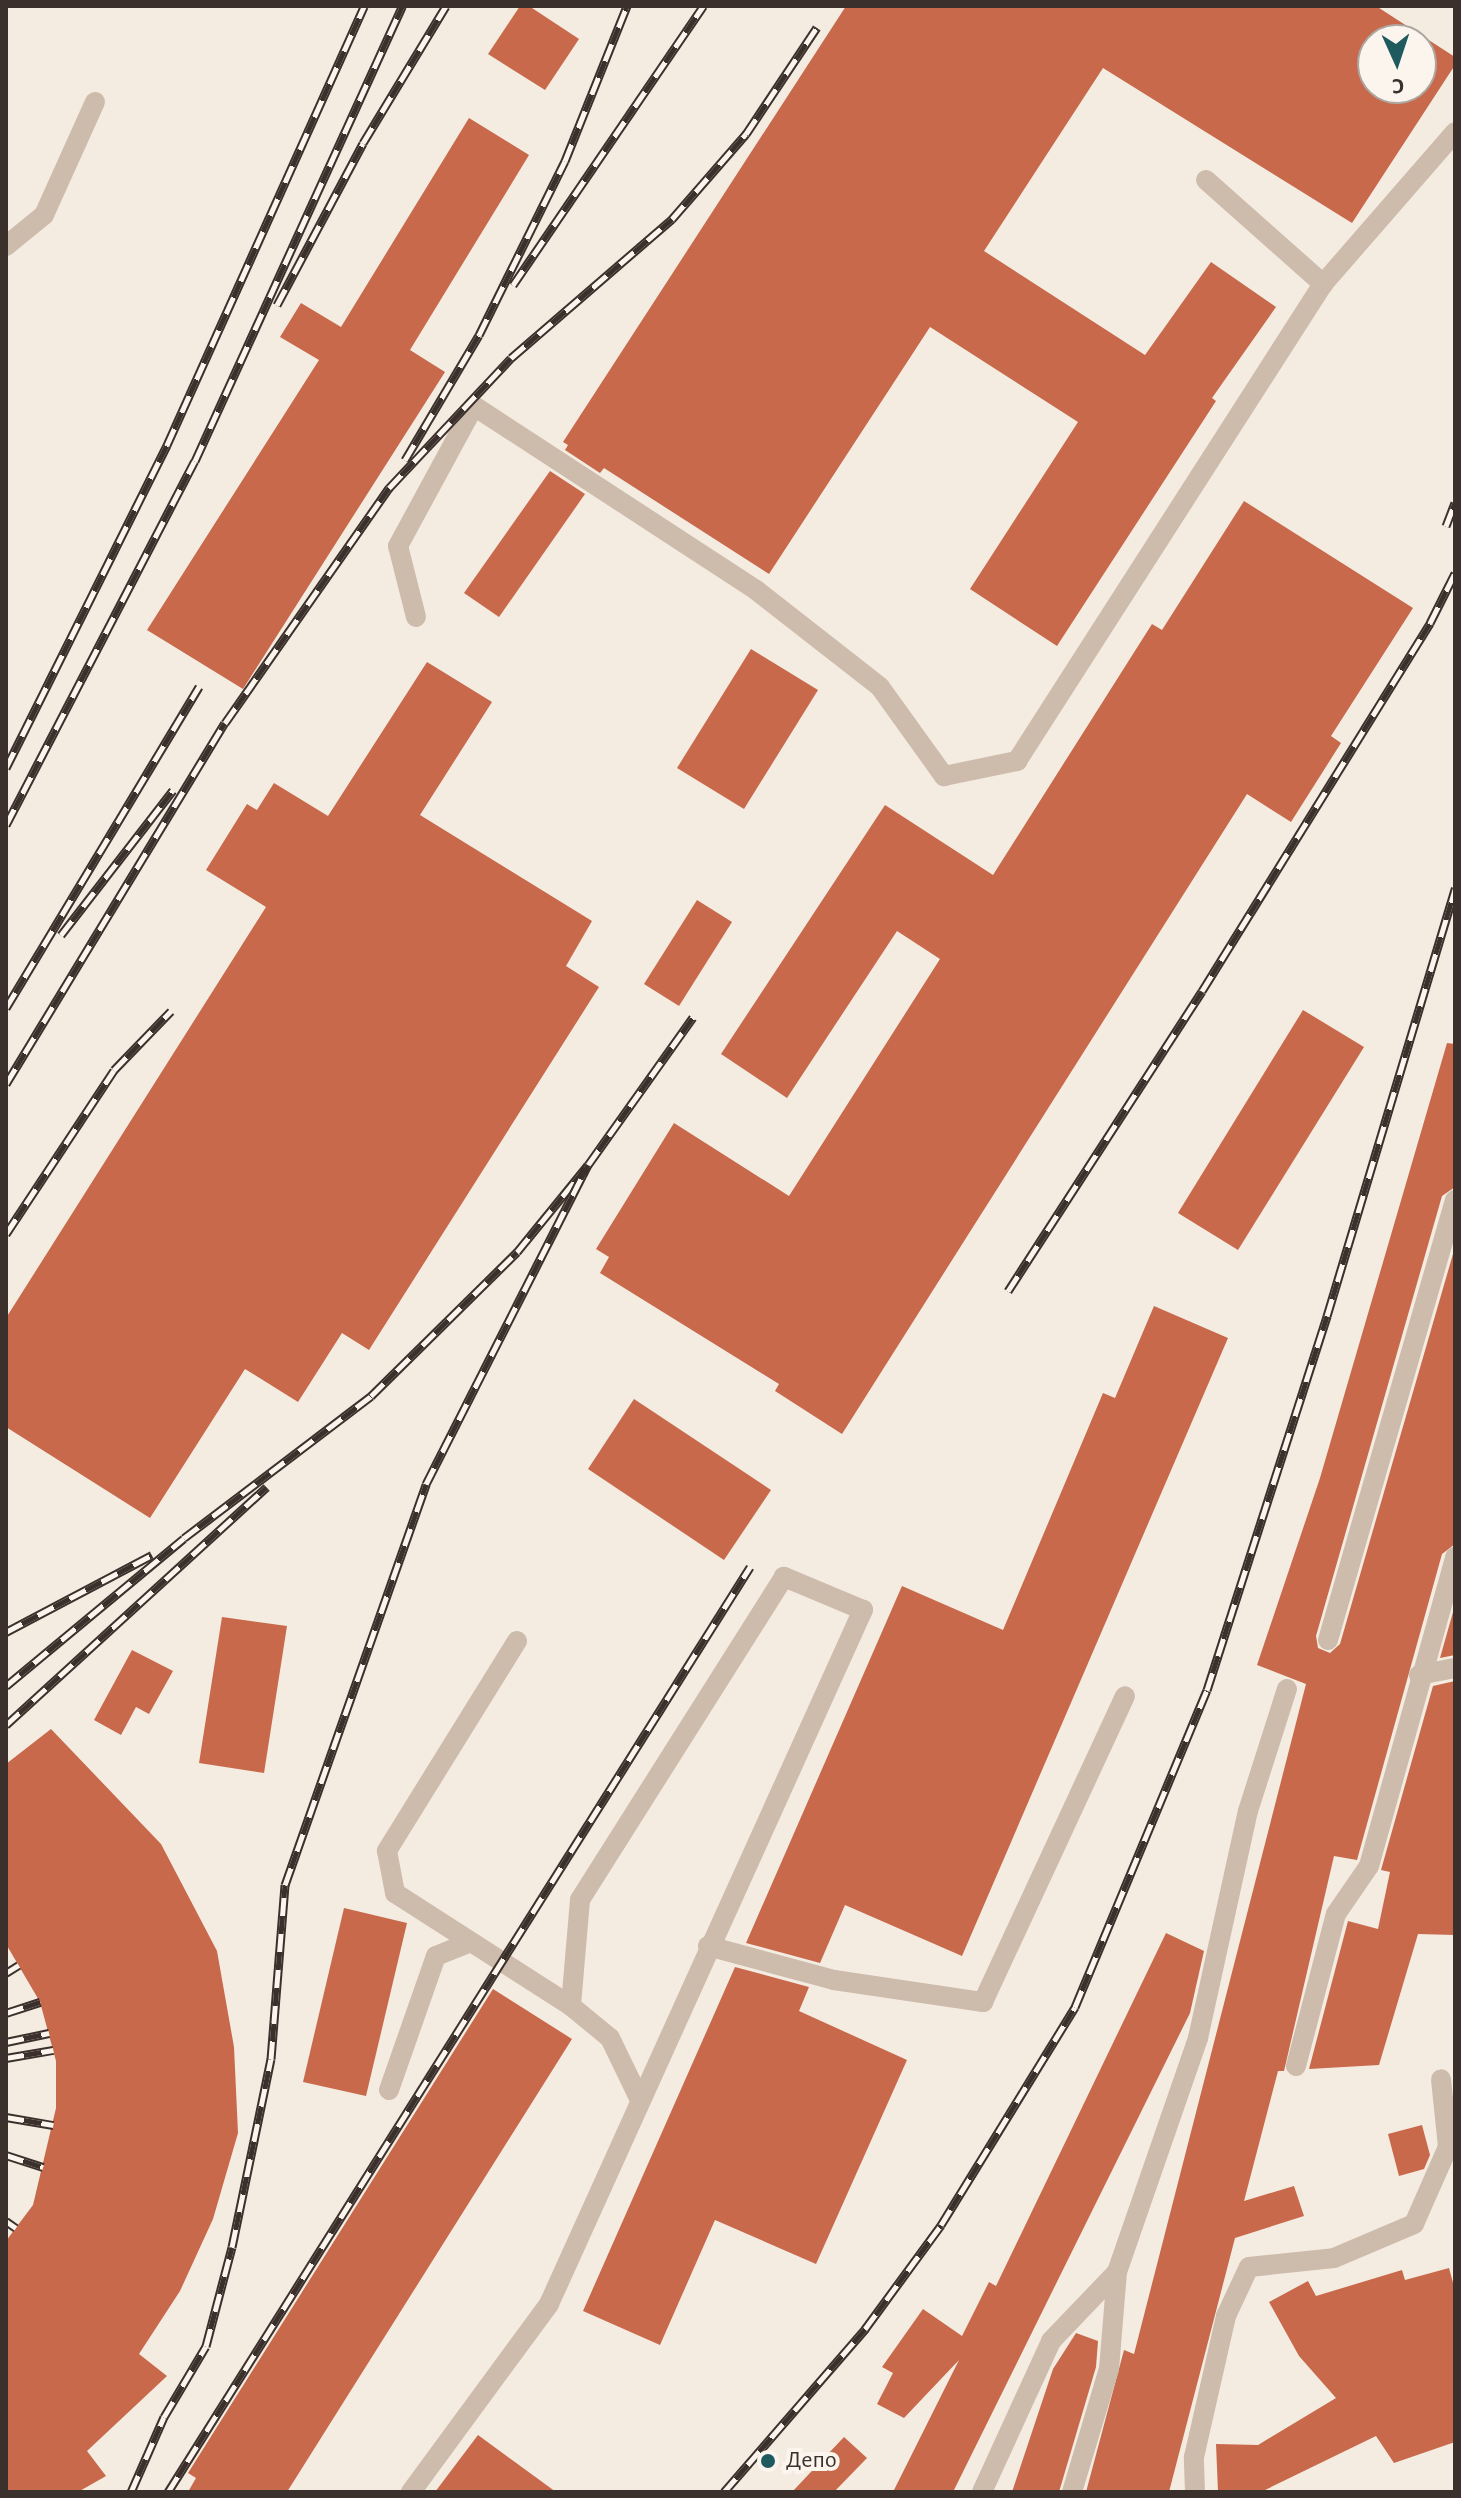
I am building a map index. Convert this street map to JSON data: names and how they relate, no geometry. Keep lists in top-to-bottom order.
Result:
{
  "places": ["Депо"],
  "north": "bottom"
}
